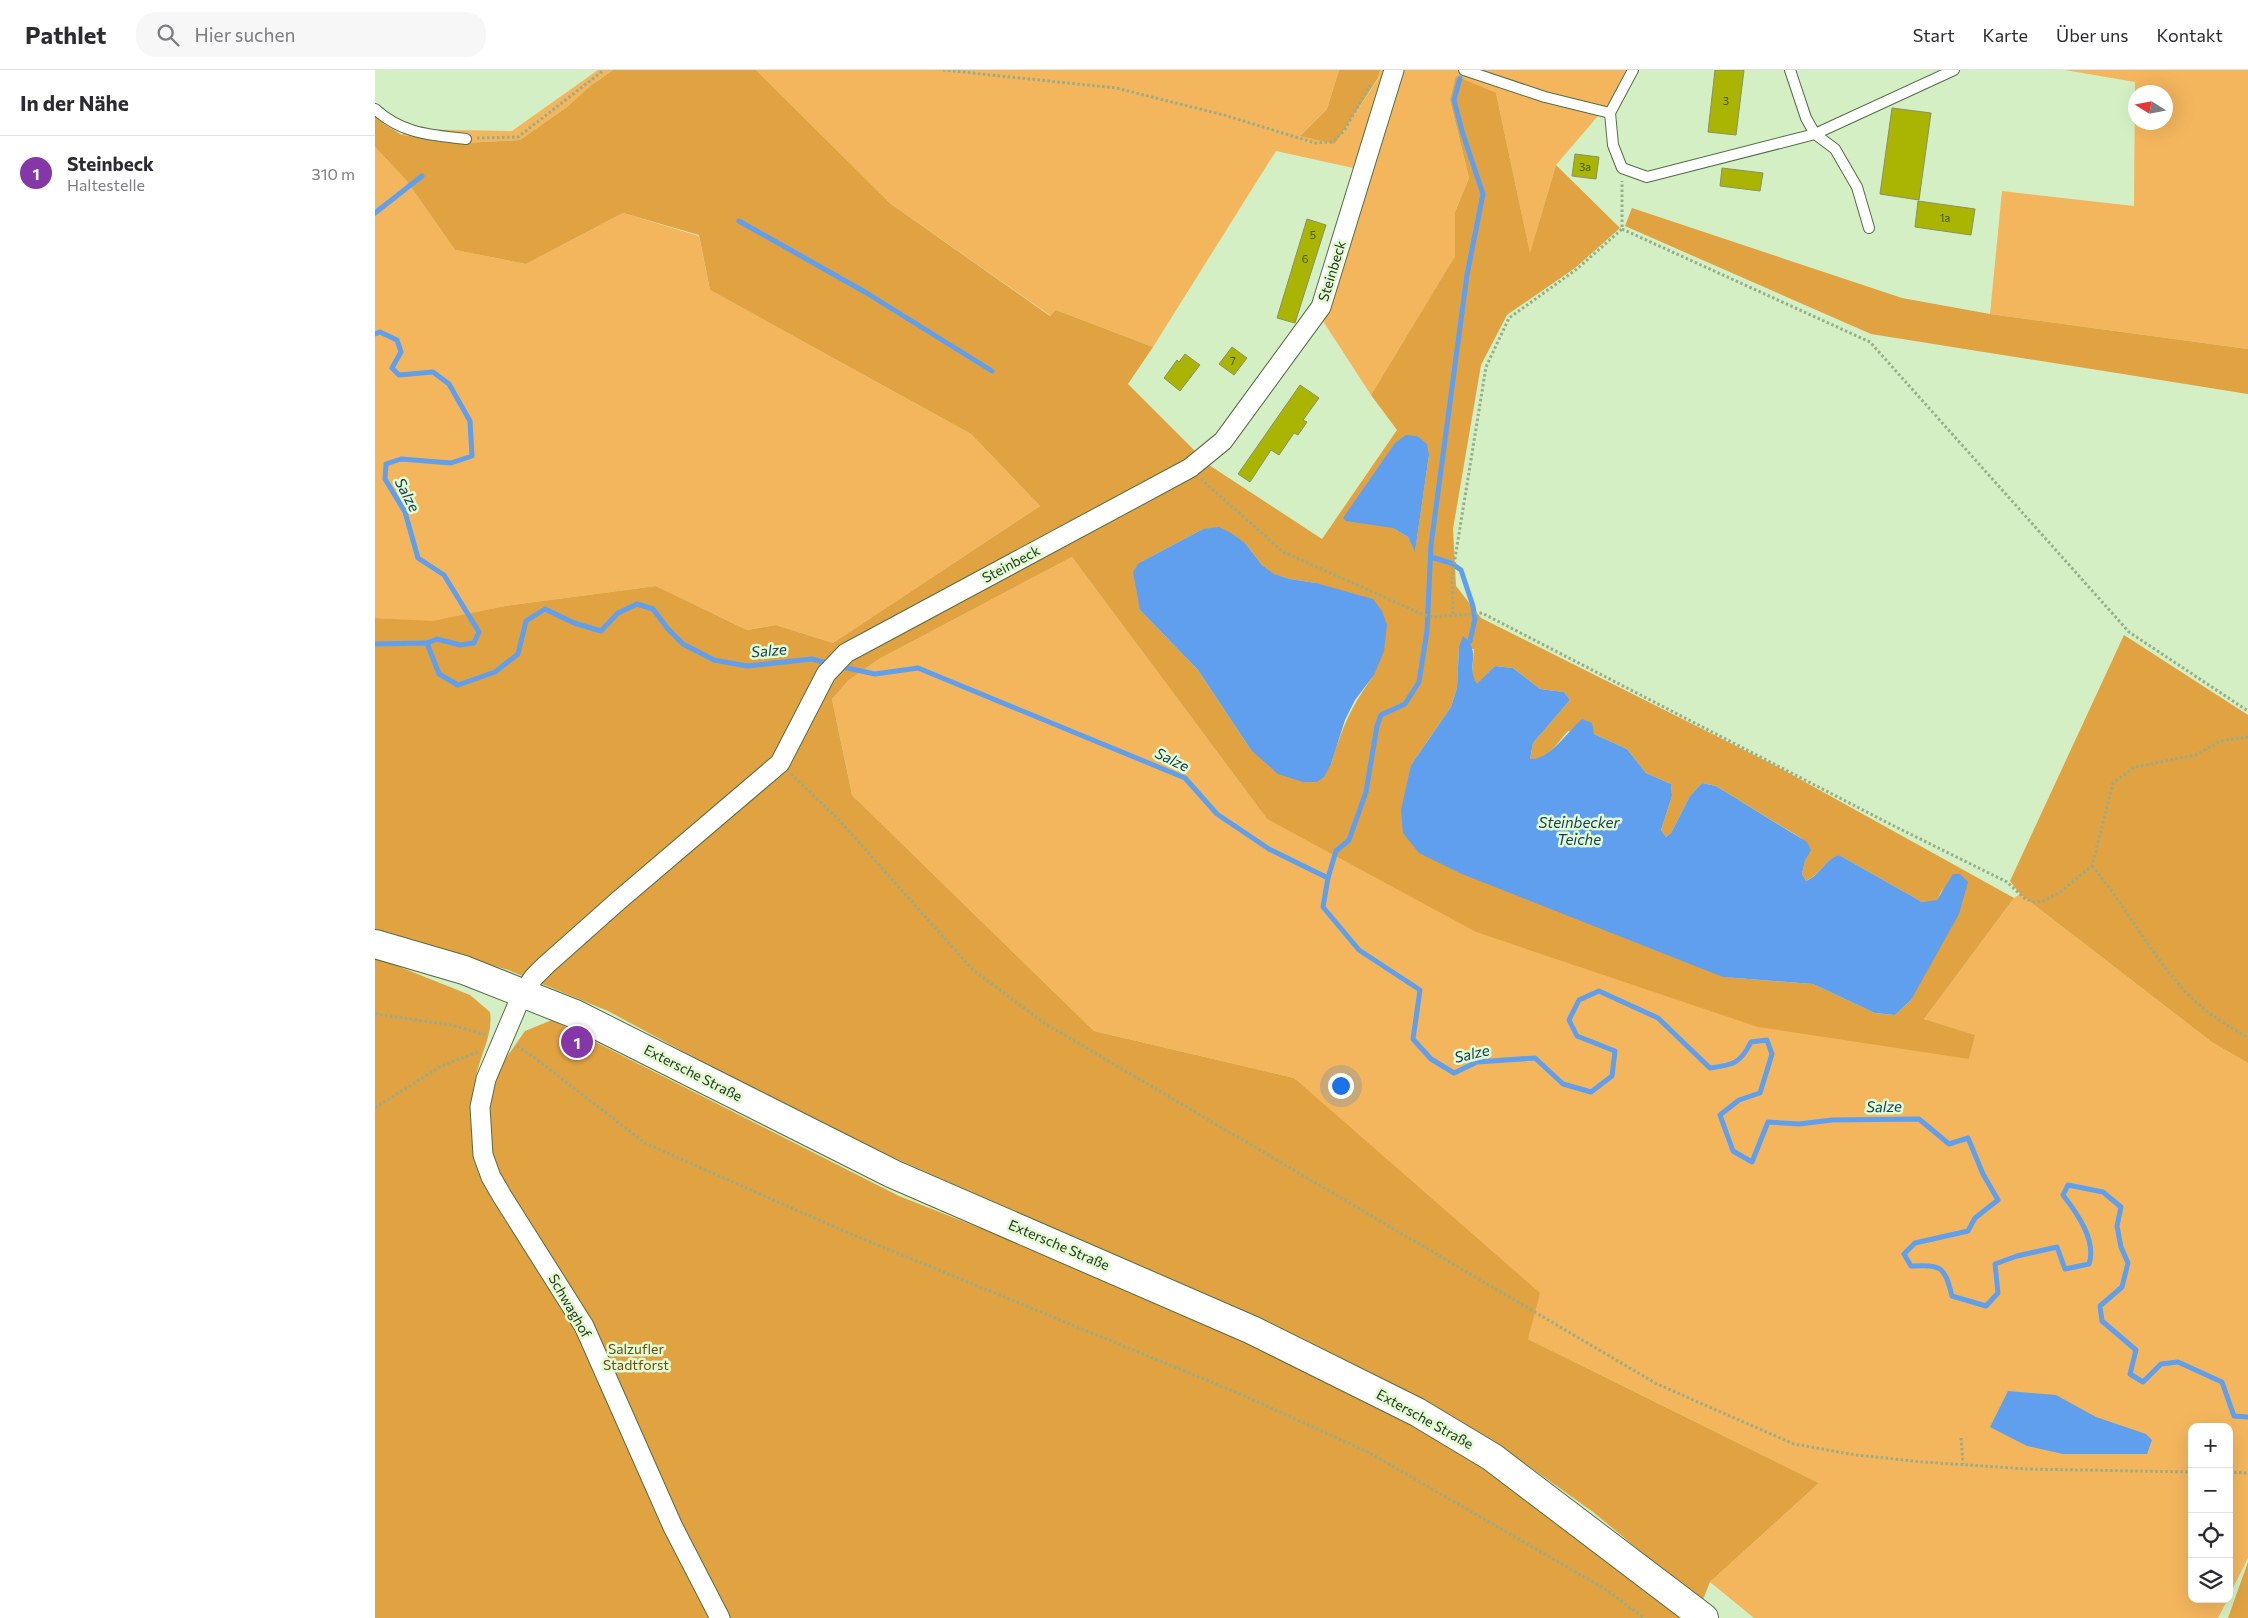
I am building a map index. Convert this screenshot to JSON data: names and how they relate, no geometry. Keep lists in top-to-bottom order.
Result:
{
  "streets": {
    "main road": ["Extersche Straße"],
    "street": ["Steinbeck", "Schwaghof"]
  },
  "crossings": [
    ["Steinbeck", "Extersche Straße"],
    ["Steinbeck", "Schwaghof"],
    ["Extersche Straße", "Schwaghof"]
  ],
  "water": ["Salze", "Steinbecker Teiche"],
  "parks": ["Salzufler Stadtforst"],
  "house_numbers": [
    "3",
    "3a",
    "1a",
    "5",
    "6",
    "7"
  ],
  "north": "left",
  "page": {
    "header": "Pathlet",
    "search": "Hier suchen",
    "nav": [
      "Start",
      "Karte",
      "Über uns",
      "Kontakt"
    ],
    "heading": "In der Nähe",
    "list": [
      {
        "mark": "1",
        "name": "Steinbeck",
        "note": "Haltestelle",
        "value": "310 m"
      }
    ],
    "pins": "1",
    "map_buttons": ["+", "−"]
  }
}
